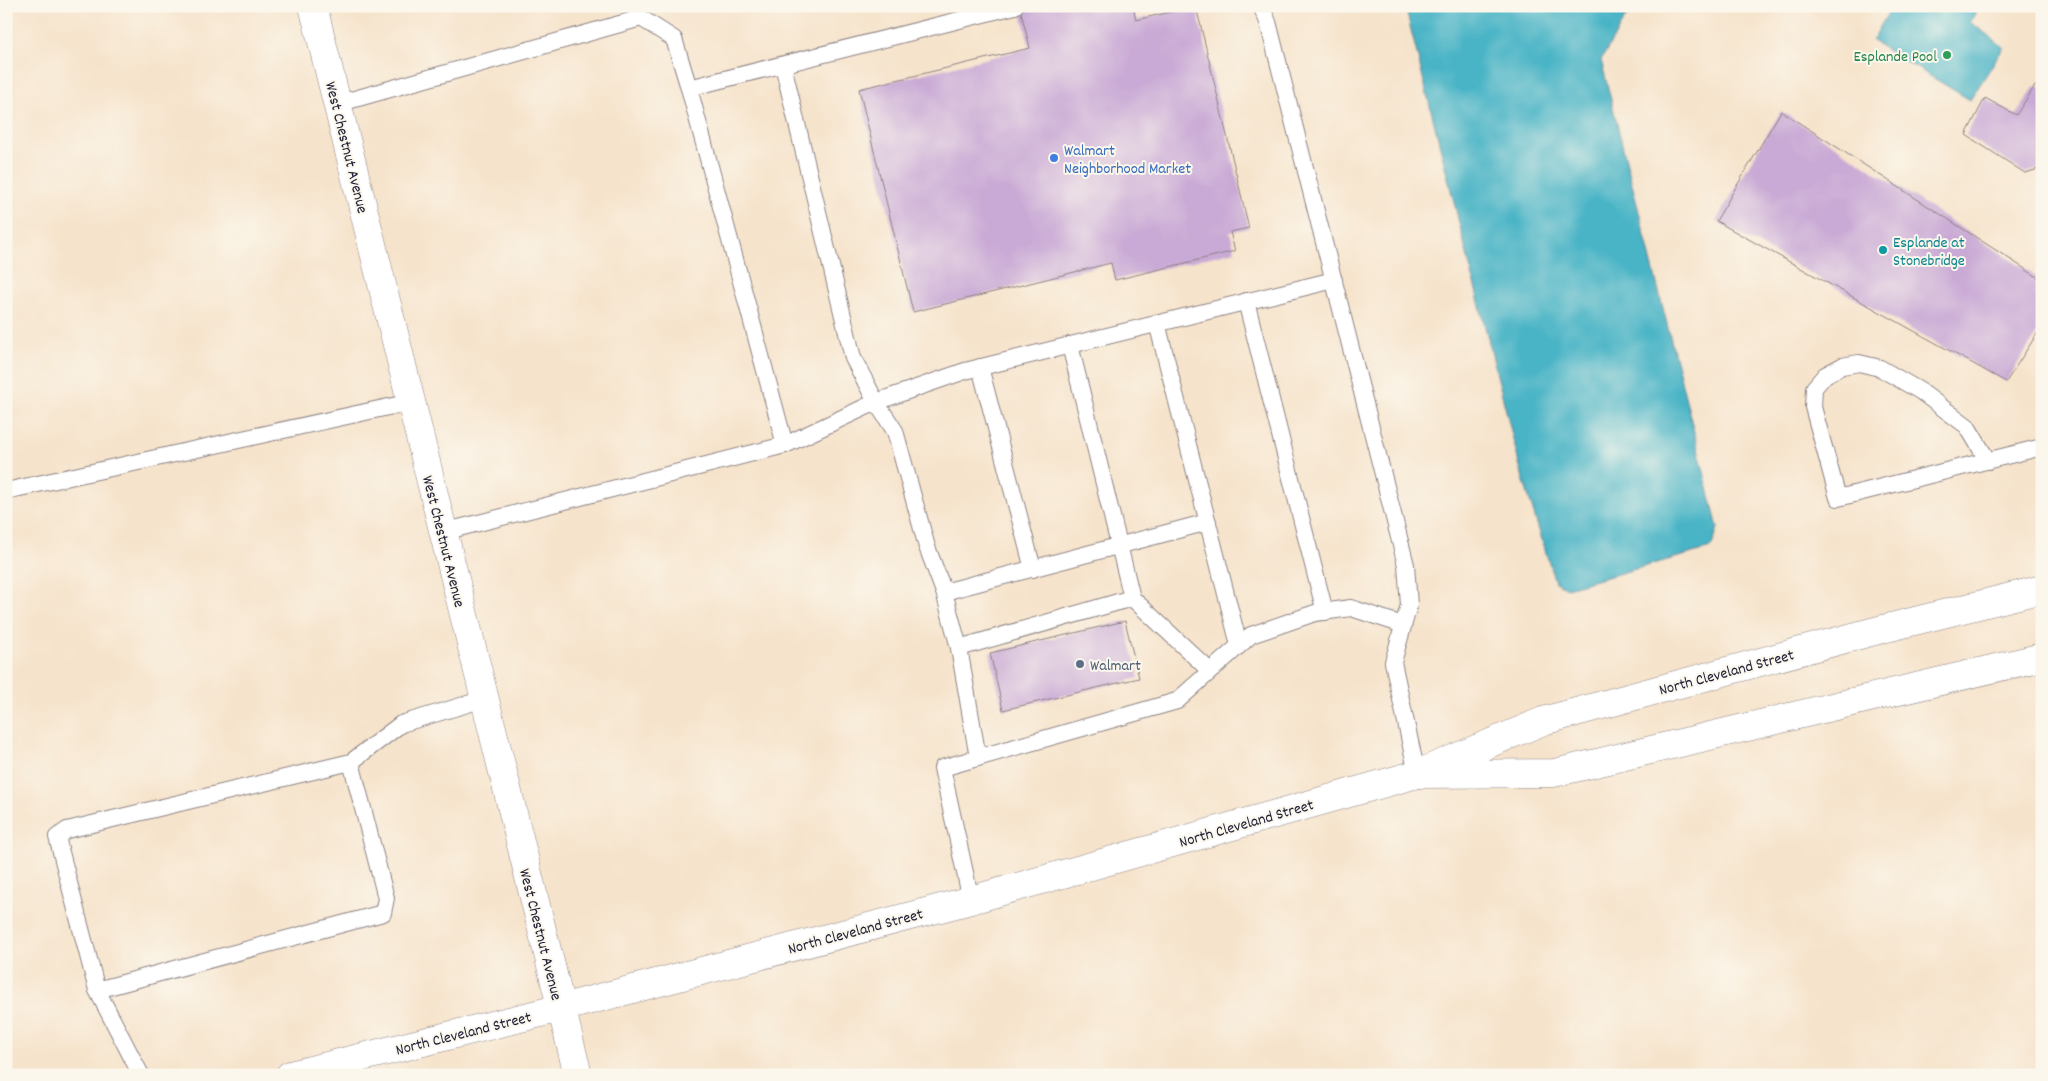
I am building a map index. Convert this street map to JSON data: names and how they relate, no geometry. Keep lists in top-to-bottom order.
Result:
{
  "streets": {
    "street": ["West Chestnut Avenue", "North Cleveland Street"]
  },
  "crossings": [
    ["West Chestnut Avenue", "North Cleveland Street"]
  ],
  "places": [
    "Esplande Pool",
    "Walmart Neighborhood Market",
    "Esplande at Stonebridge",
    "Walmart"
  ]
}
